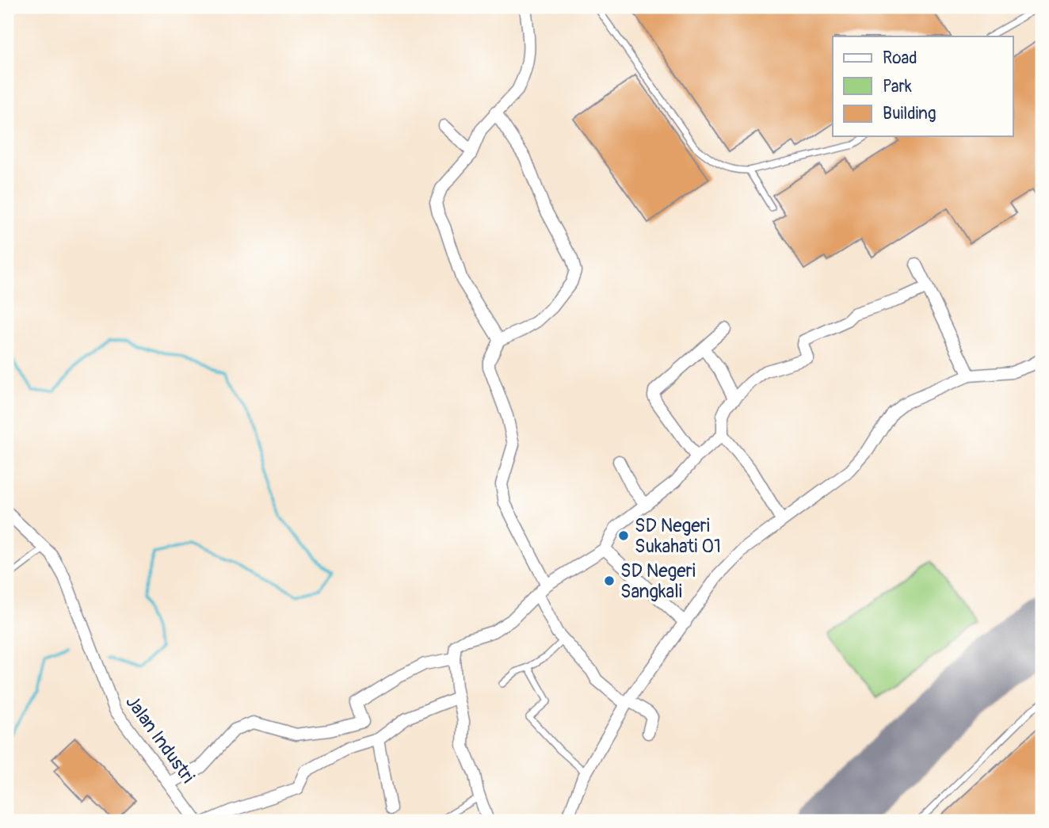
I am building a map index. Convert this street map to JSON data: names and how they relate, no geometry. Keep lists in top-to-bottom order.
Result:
{
  "streets": {
    "street": ["Jalan Industri"]
  },
  "places": ["SD Negeri Sukahati 01", "SD Negeri Sangkali"],
  "legend": ["Road", "Park", "Building"]
}
